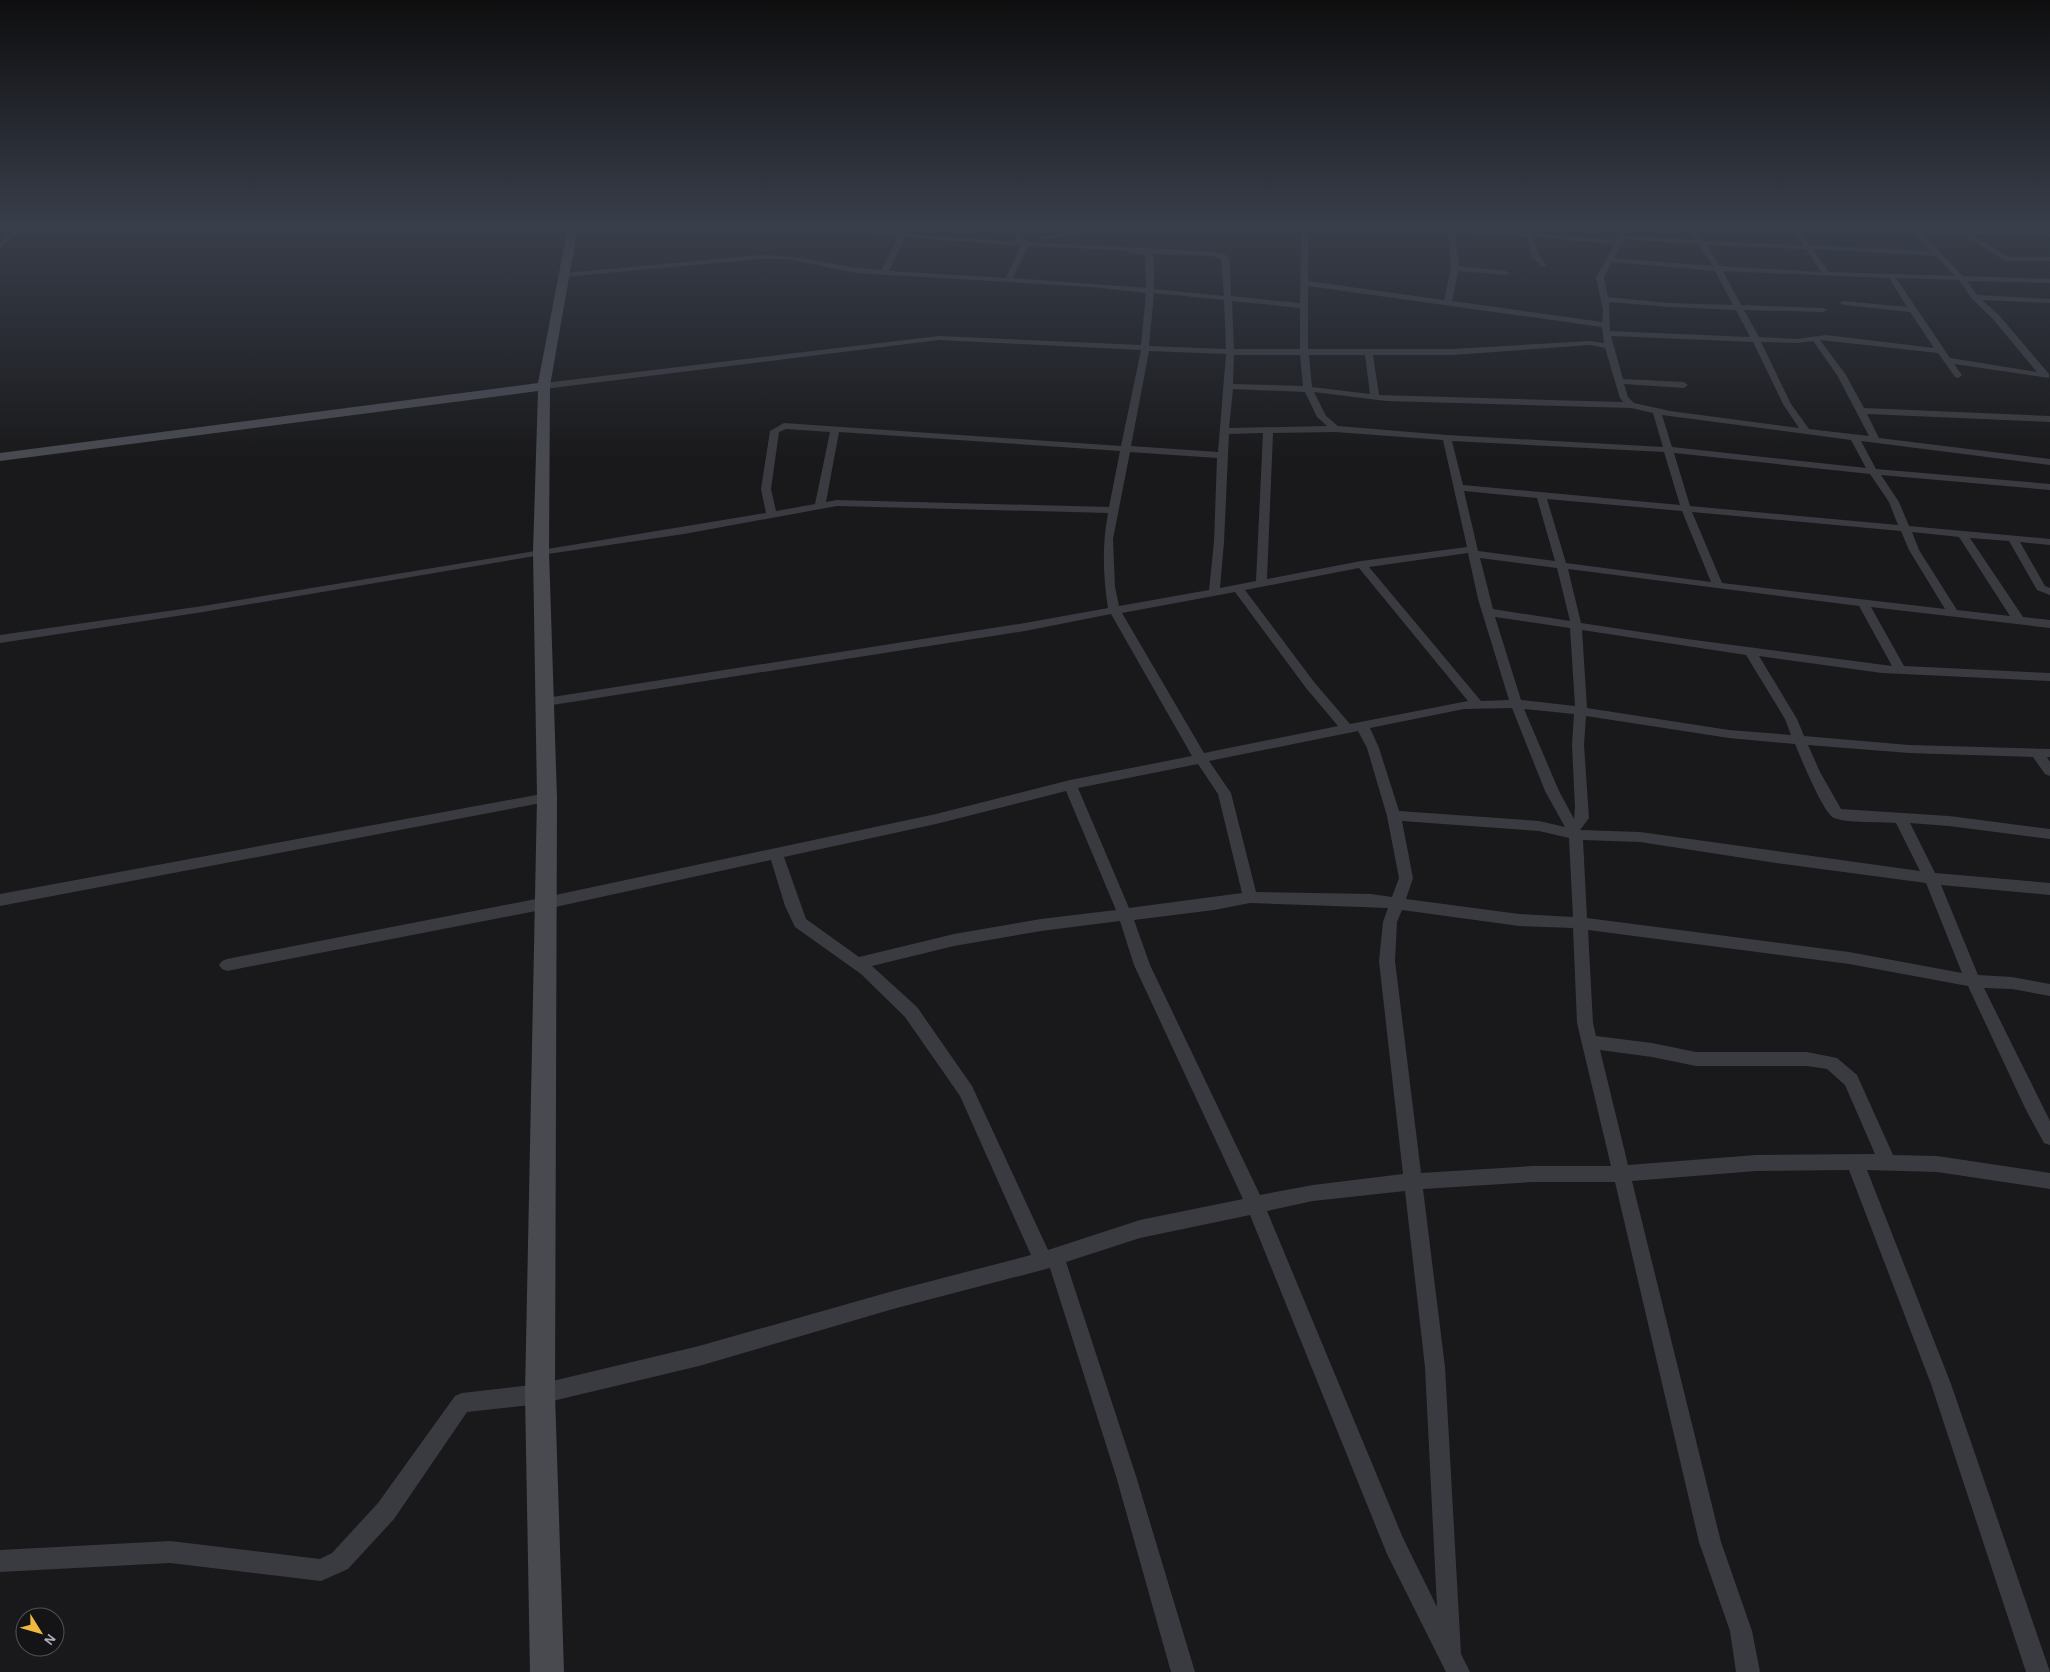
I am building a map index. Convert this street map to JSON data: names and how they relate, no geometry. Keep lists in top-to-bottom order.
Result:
{
  "north": "bottom right"
}
